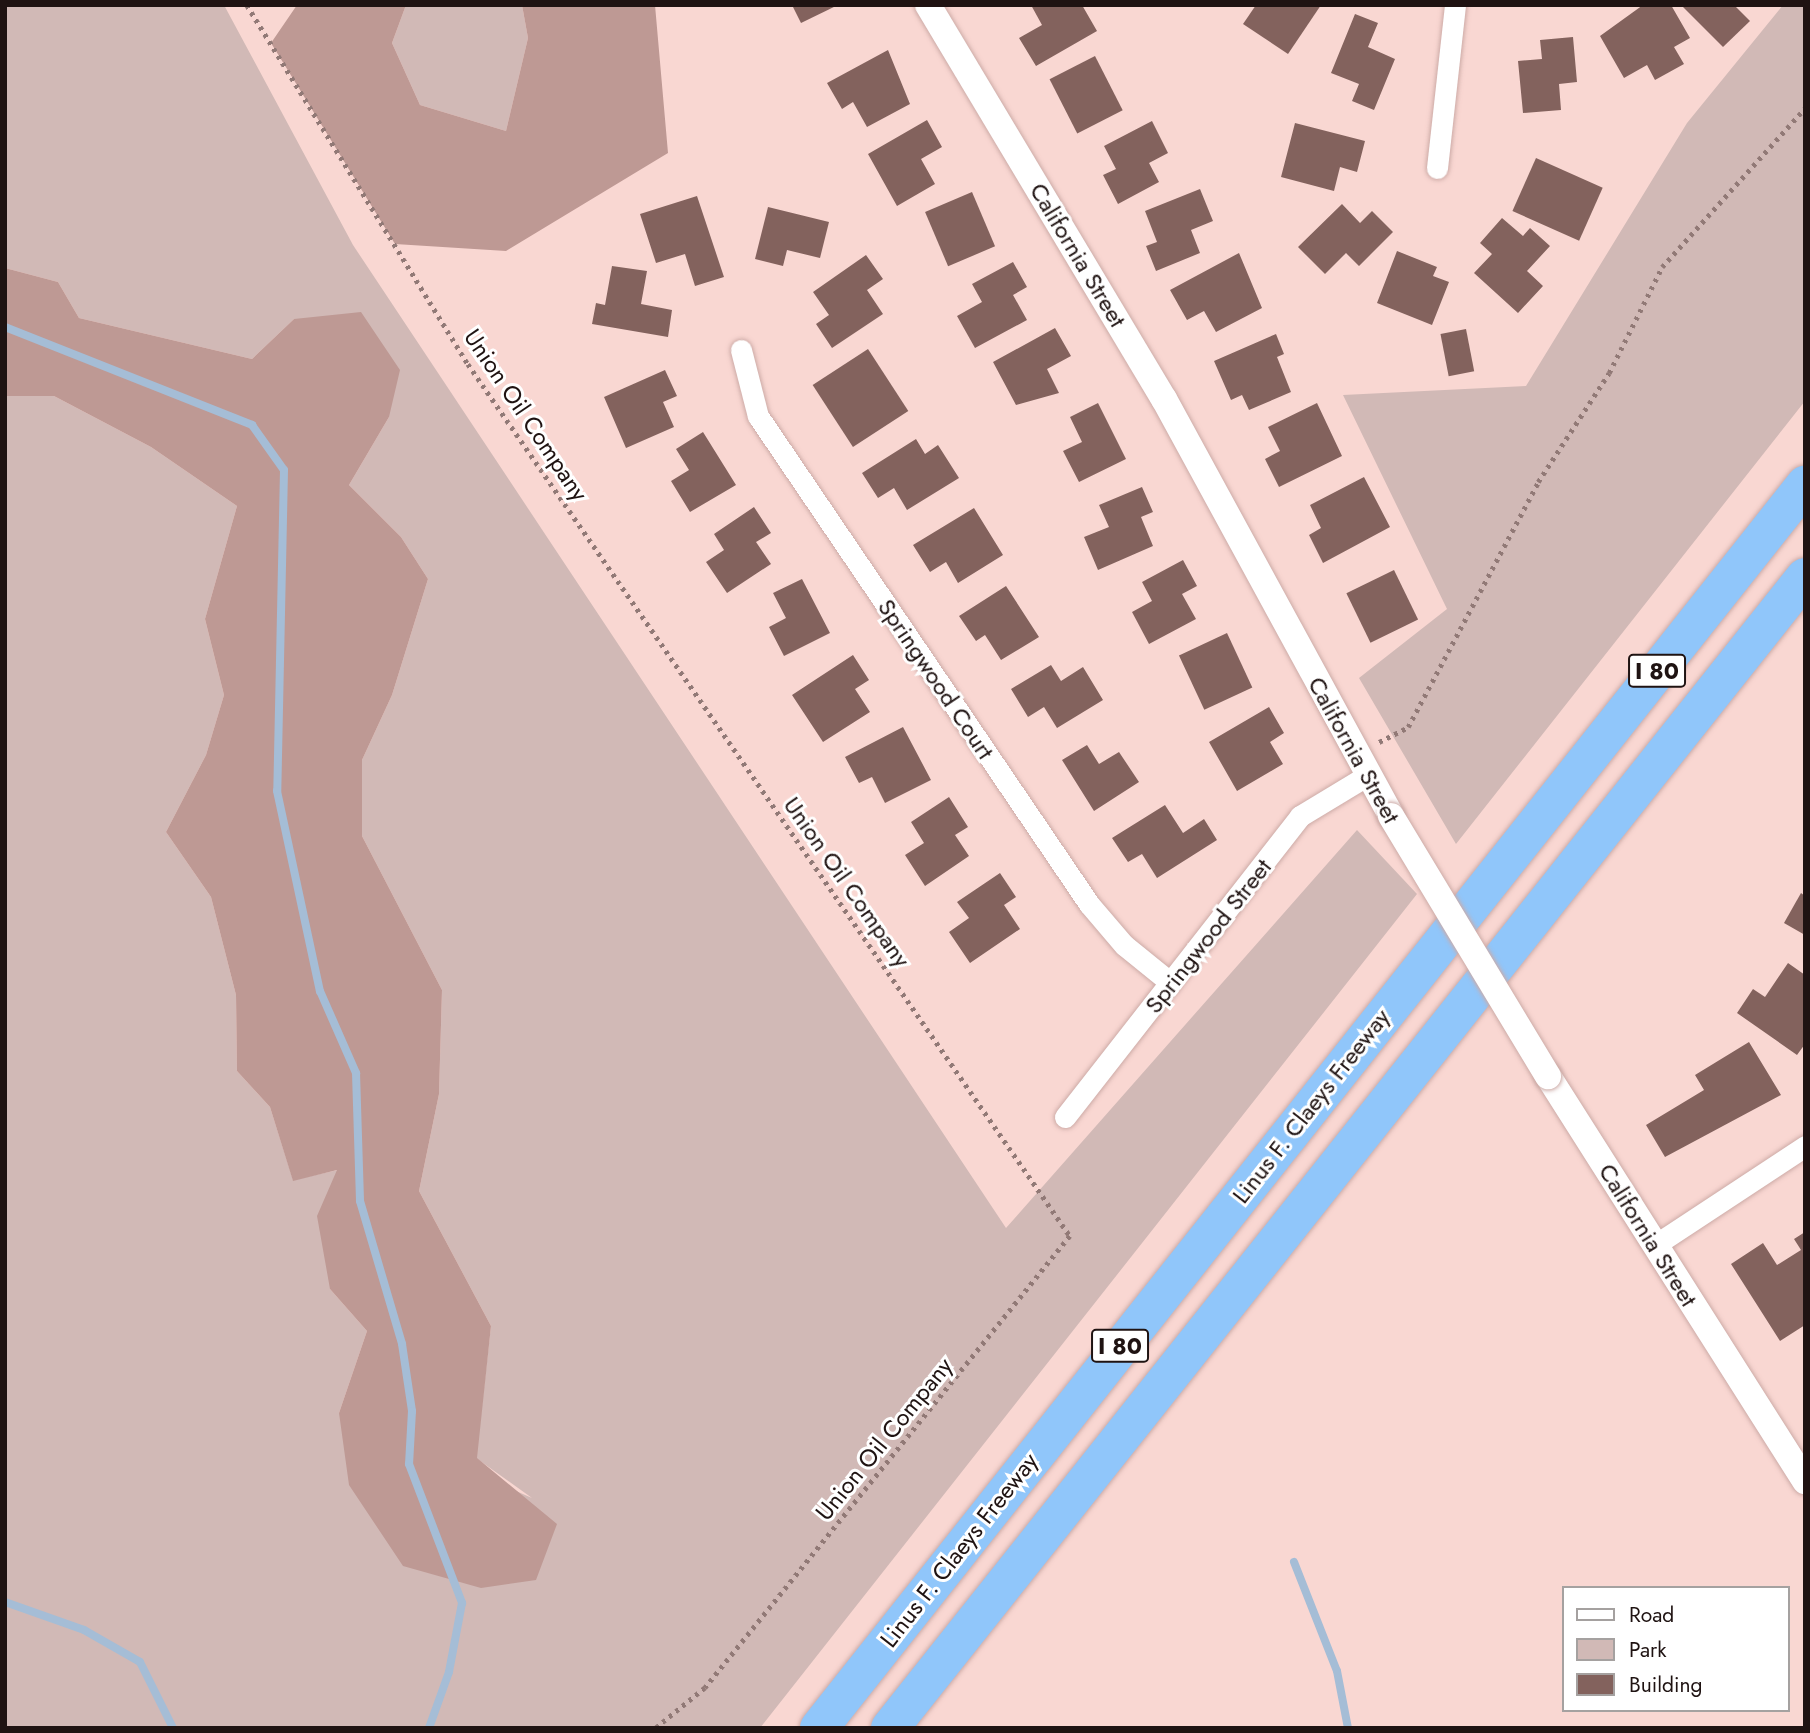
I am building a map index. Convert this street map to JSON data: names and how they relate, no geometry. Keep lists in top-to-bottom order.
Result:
{
  "streets": {
    "highway": ["I 80", "Linus F. Claeys Freeway"],
    "street": ["California Street", "Springwood Court", "Springwood Street"],
    "path": ["Union Oil Company"]
  },
  "crossings": [
    ["California Street", "Springwood Street"],
    ["Springwood Court", "Springwood Street"]
  ],
  "legend": ["Road", "Park", "Building"]
}
